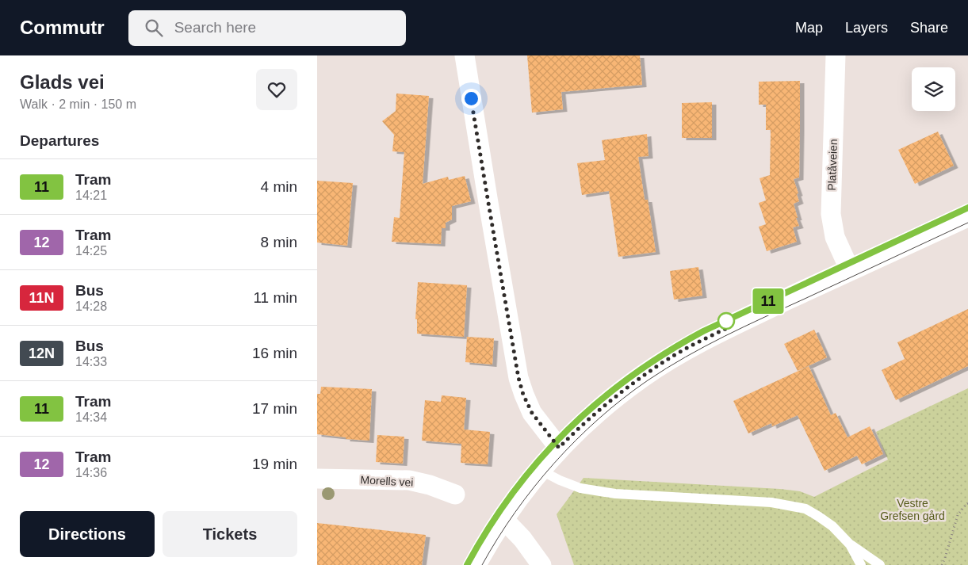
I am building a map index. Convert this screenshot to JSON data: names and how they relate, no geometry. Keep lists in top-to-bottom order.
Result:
{
  "streets": {
    "street": ["Platåveien", "Morells vei"]
  },
  "parks": ["Vestre Grefsen gård"],
  "lines": ["tram line 11"],
  "page": {
    "header": "Commutr",
    "search": "Search here",
    "nav": ["Map", "Layers", "Share"],
    "heading": [
      ["Glads vei", "Walk · 2 min · 150 m"],
      "Departures"
    ],
    "on_map": "11",
    "list": [
      {
        "mark": "11",
        "name": "Tram",
        "note": "14:21",
        "value": "4 min"
      },
      {
        "mark": "12",
        "name": "Tram",
        "note": "14:25",
        "value": "8 min"
      },
      {
        "mark": "11N",
        "name": "Bus",
        "note": "14:28",
        "value": "11 min"
      },
      {
        "mark": "12N",
        "name": "Bus",
        "note": "14:33",
        "value": "16 min"
      },
      {
        "mark": "11",
        "name": "Tram",
        "note": "14:34",
        "value": "17 min"
      },
      {
        "mark": "12",
        "name": "Tram",
        "note": "14:36",
        "value": "19 min"
      }
    ],
    "buttons": ["Directions", "Tickets"]
  }
}
